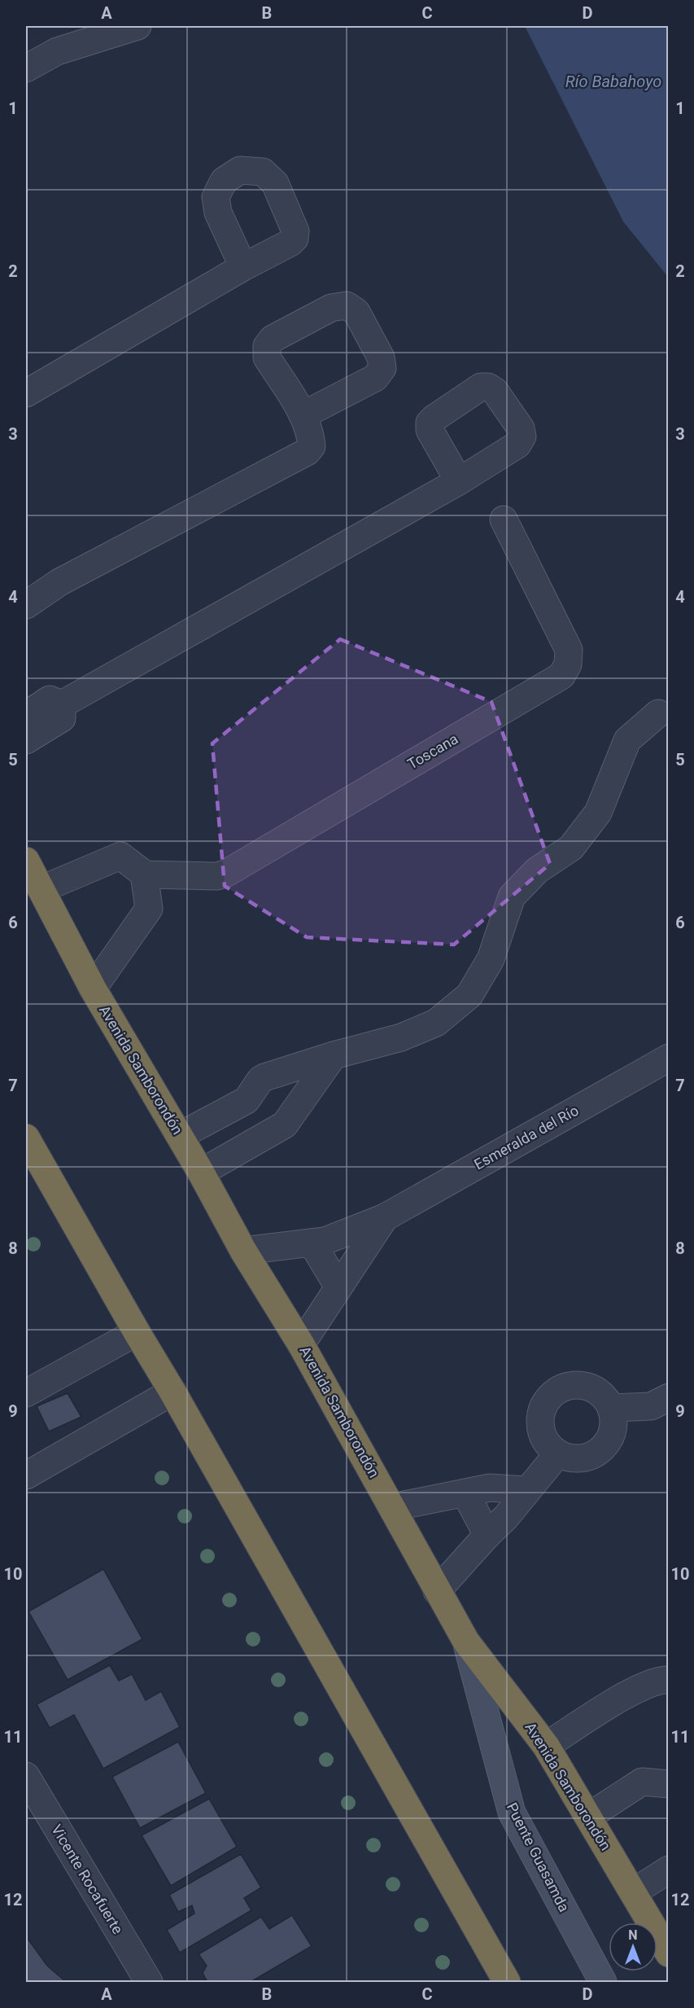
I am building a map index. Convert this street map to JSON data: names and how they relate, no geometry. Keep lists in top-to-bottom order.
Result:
{
  "streets": {
    "highway": ["Avenida Samborondón"],
    "main road": ["Puente Guasamda"],
    "street": ["Toscana", "Esmeralda del Río", "Vicente Rocafuerte"]
  },
  "crossings": [
    ["Avenida Samborondón", "Esmeralda del Río"],
    ["Avenida Samborondón", "Puente Guasamda"]
  ],
  "water": ["Río Babahoyo"],
  "north": "top",
  "grid": {
    "columns": [
      "A",
      "B",
      "C",
      "D"
    ],
    "rows": [
      "1",
      "2",
      "3",
      "4",
      "5",
      "6",
      "7",
      "8",
      "9",
      "10",
      "11",
      "12"
    ]
  }
}
